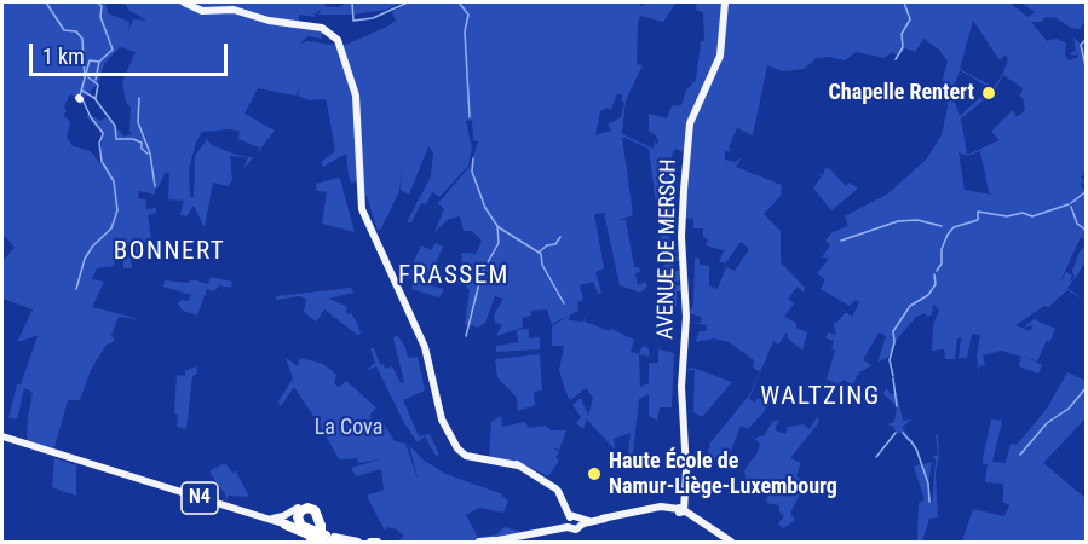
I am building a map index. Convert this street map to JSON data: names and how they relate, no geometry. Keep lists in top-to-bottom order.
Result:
{
  "streets": {
    "main road": ["AVENUE DE MERSCH", "N4"]
  },
  "districts": ["BONNERT", "FRASSEM", "WALTZING"],
  "parks": ["La Cova"],
  "places": ["Chapelle Rentert", "Haute École de Namur-Liège-Luxembourg"],
  "scale_bar": "1 km"
}
